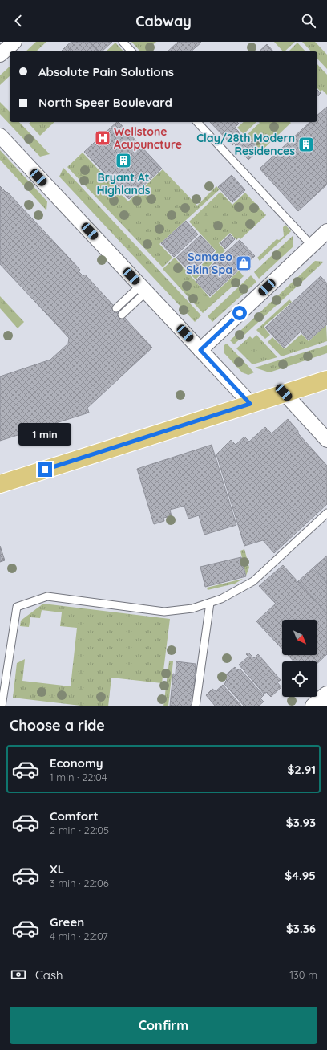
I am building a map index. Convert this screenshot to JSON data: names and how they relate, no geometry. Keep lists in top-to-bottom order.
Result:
{
  "places": {
    "hospital": ["Wellstone Acupuncture"],
    "building": ["Clay/28th Modern Residences", "Bryant At Highlands"],
    "shop": ["Samaeo Skin Spa"]
  },
  "north": "bottom right",
  "page": {
    "header": "Cabway",
    "banner": ["Absolute Pain Solutions", "North Speer Boulevard"],
    "bubble": "1 min",
    "heading": "Choose a ride",
    "list": [
      {
        "name": "Economy",
        "note": "1 min · 22:04",
        "value": "$2.91"
      },
      {
        "name": "Comfort",
        "note": "2 min · 22:05",
        "value": "$3.93"
      },
      {
        "name": "XL",
        "note": "3 min · 22:06",
        "value": "$4.95"
      },
      {
        "name": "Green",
        "note": "4 min · 22:07",
        "value": "$3.36"
      }
    ],
    "pay": ["Cash", "130 m"],
    "buttons": "Confirm"
  }
}
